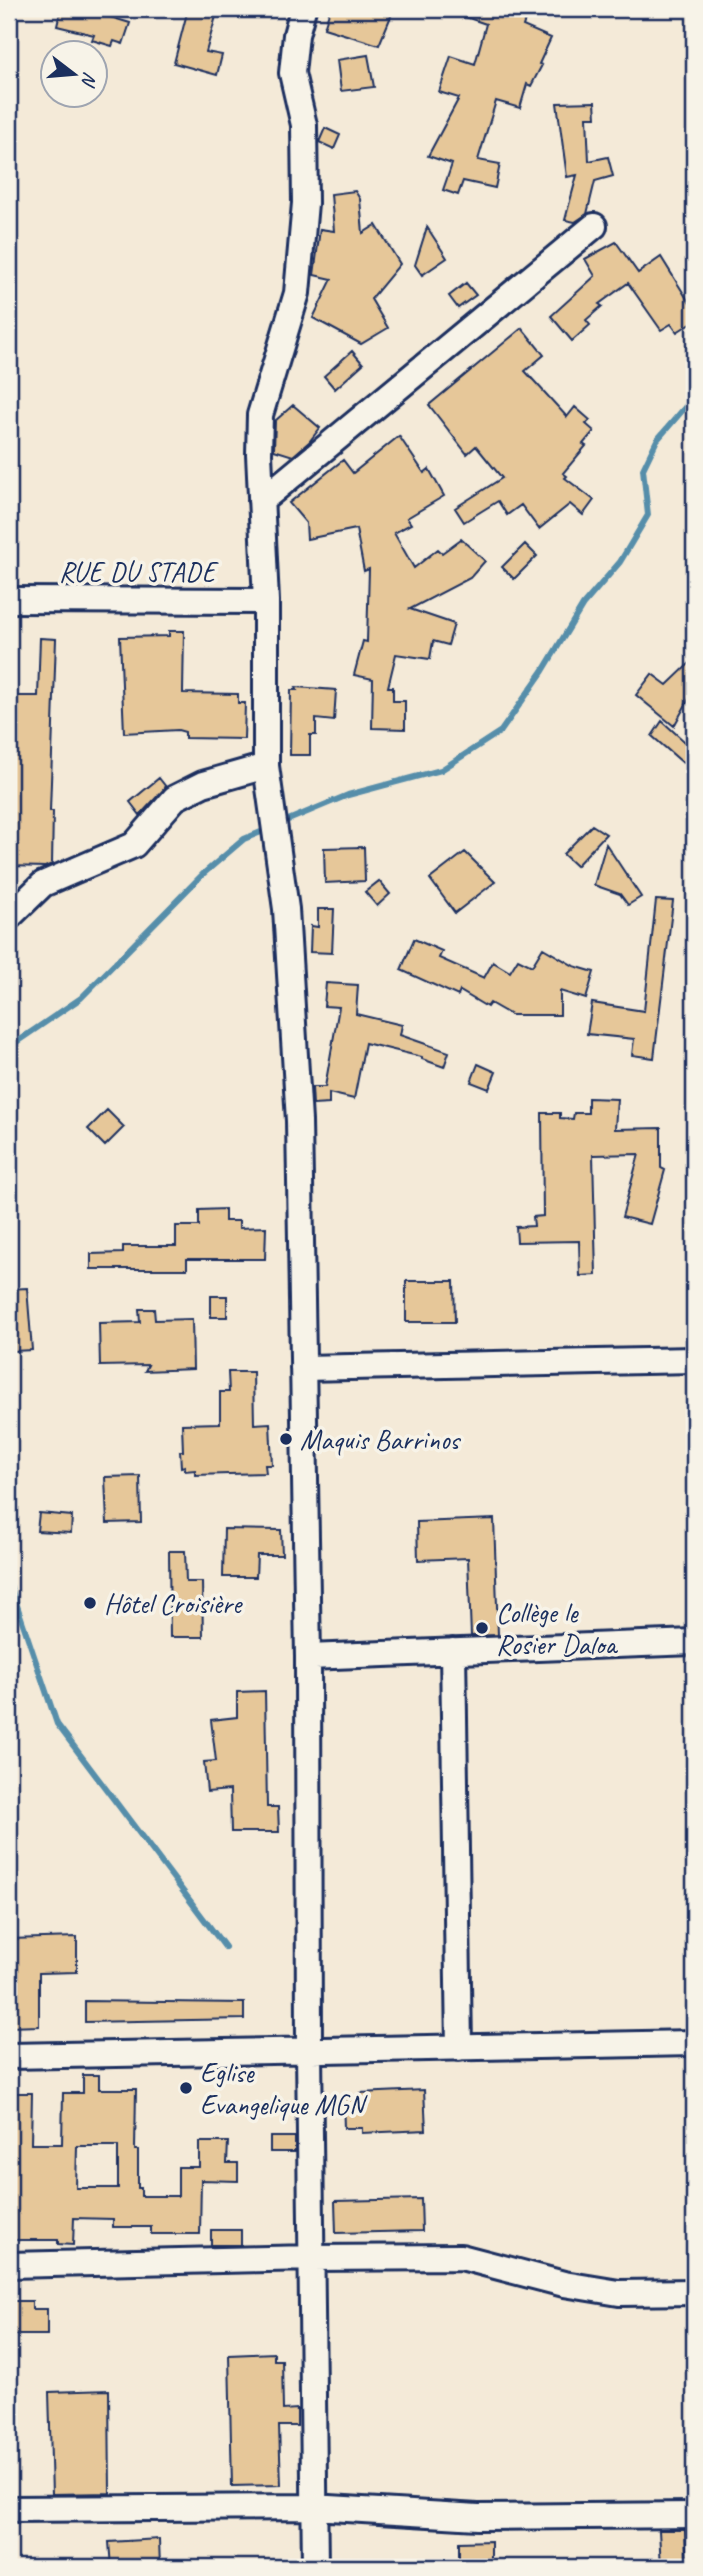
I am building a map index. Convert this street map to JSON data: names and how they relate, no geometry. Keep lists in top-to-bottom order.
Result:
{
  "streets": {
    "street": ["RUE DU STADE"]
  },
  "places": [
    "Maquis Barrinos",
    "Hôtel Croisière",
    "Collège le Rosier Daloa",
    "Eglise Evangelique MGN"
  ],
  "north": "right"
}
